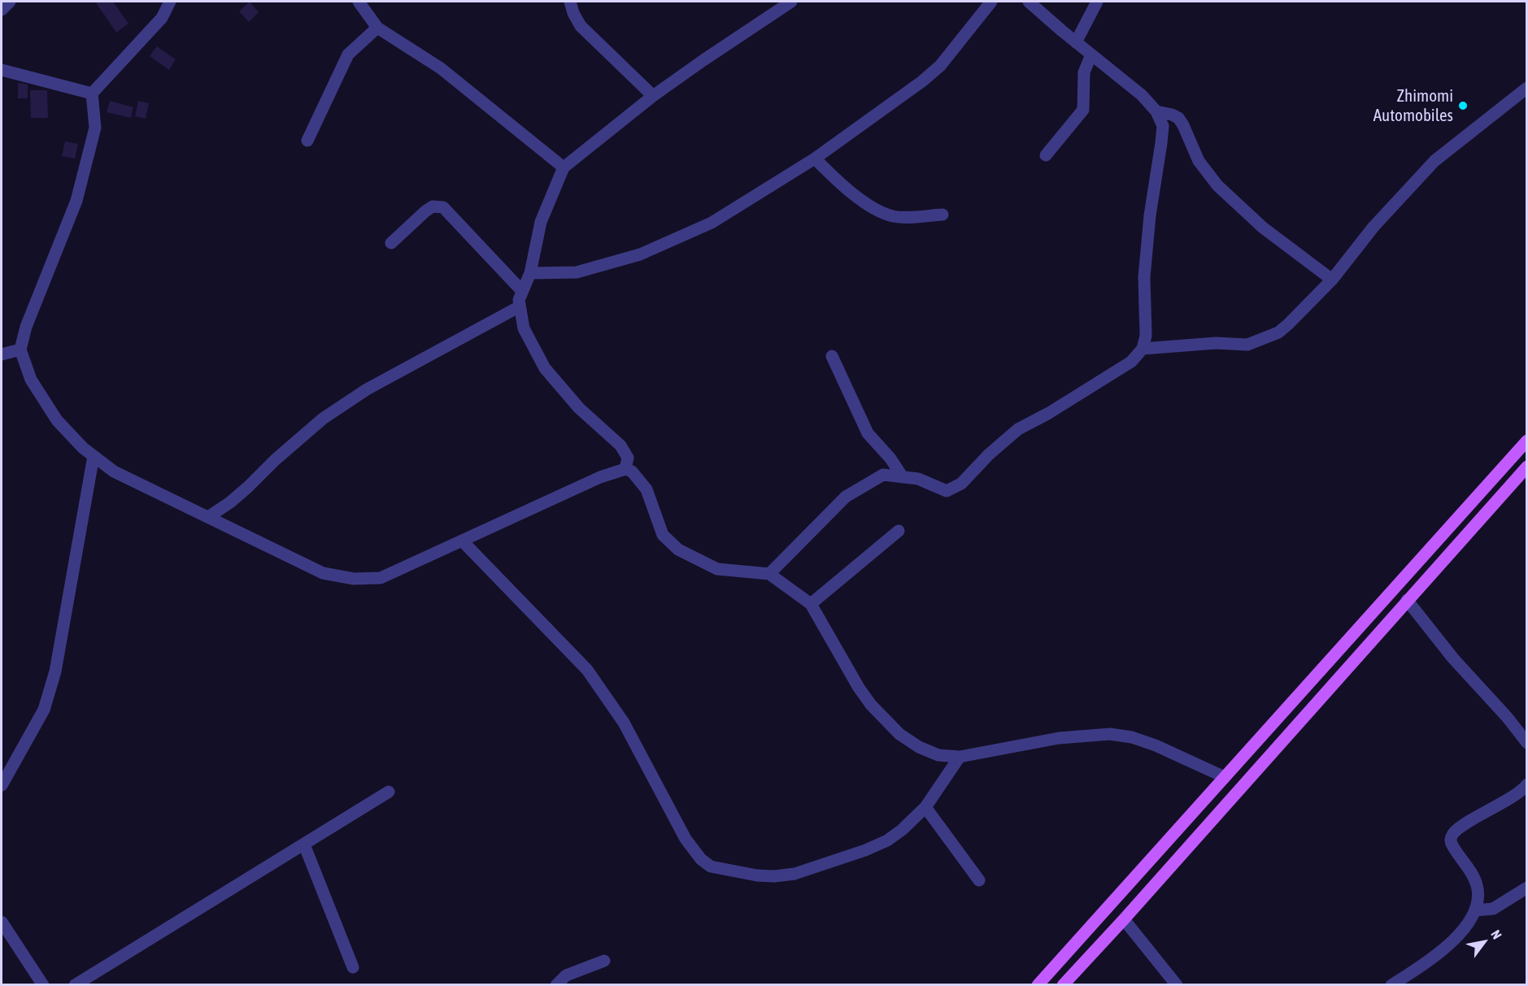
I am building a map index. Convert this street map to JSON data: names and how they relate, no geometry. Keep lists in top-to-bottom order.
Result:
{
  "places": ["Zhimomi Automobiles"],
  "north": "top right"
}
